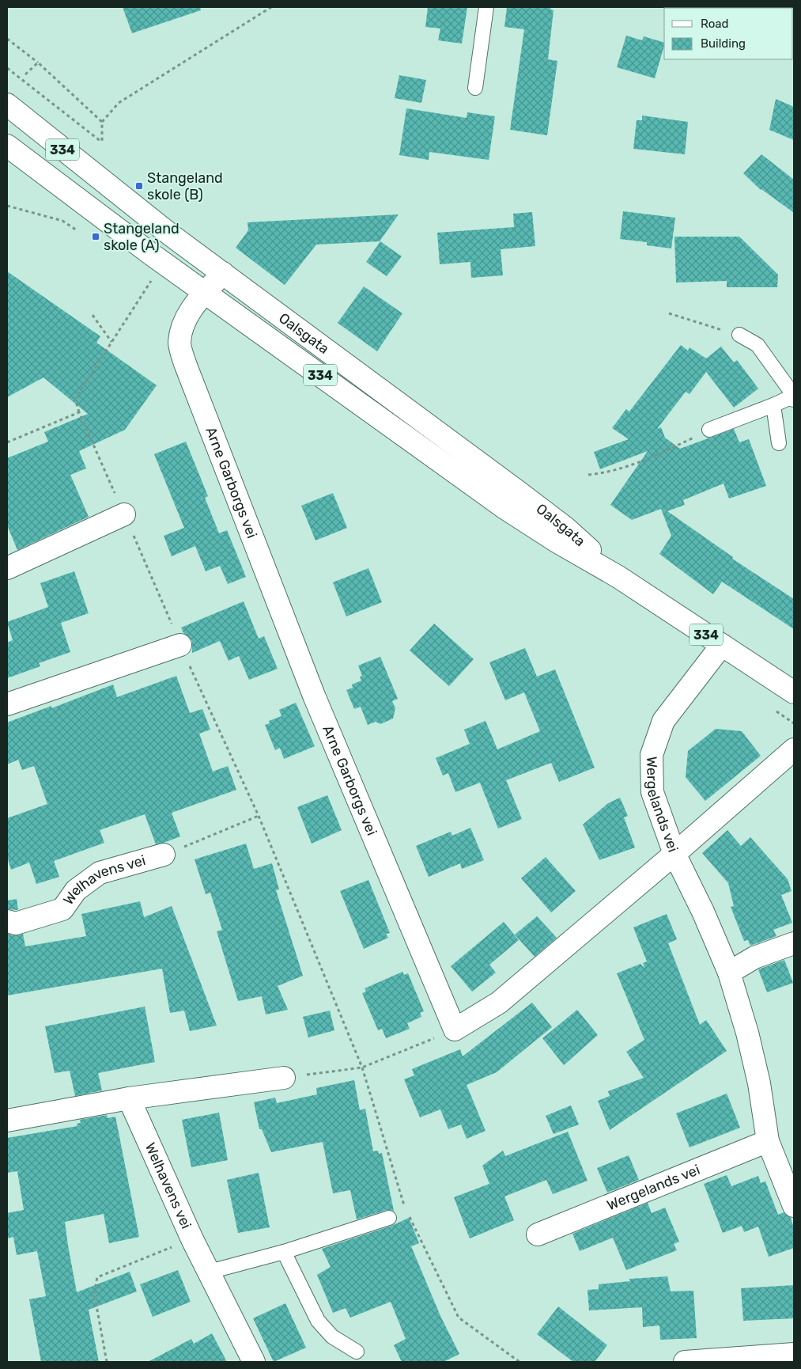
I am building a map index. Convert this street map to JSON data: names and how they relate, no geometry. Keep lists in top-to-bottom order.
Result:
{
  "streets": {
    "street": [
      "334",
      "Oalsgata",
      "Arne Garborgs vei",
      "Wergelands vei",
      "Welhavens vei"
    ]
  },
  "crossings": [
    ["Oalsgata", "Arne Garborgs vei"],
    ["Oalsgata", "Wergelands vei"]
  ],
  "places": {
    "transit": ["Stangeland skole (B)", "Stangeland skole (A)"]
  },
  "legend": ["Road", "Building"]
}
